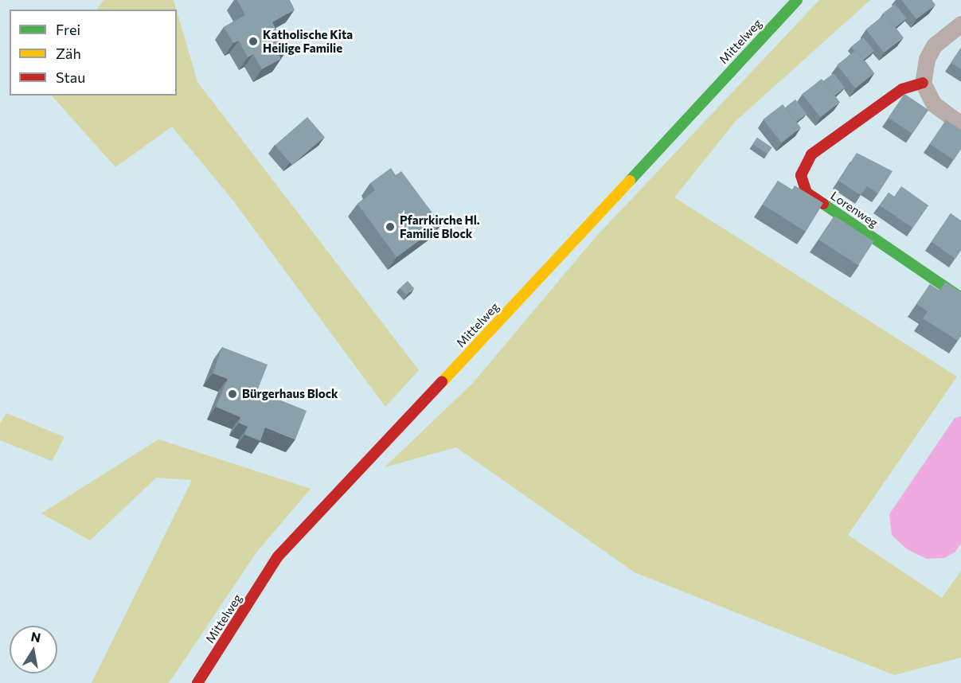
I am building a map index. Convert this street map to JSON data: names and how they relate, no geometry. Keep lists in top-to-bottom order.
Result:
{
  "streets": {
    "main road": ["Mittelweg", "Lorenweg"]
  },
  "places": ["Katholische Kita Heilige Familie", "Pfarrkirche Hl. Familie Block", "Bürgerhaus Block"],
  "legend": ["Frei", "Zäh", "Stau"],
  "north": "top"
}
